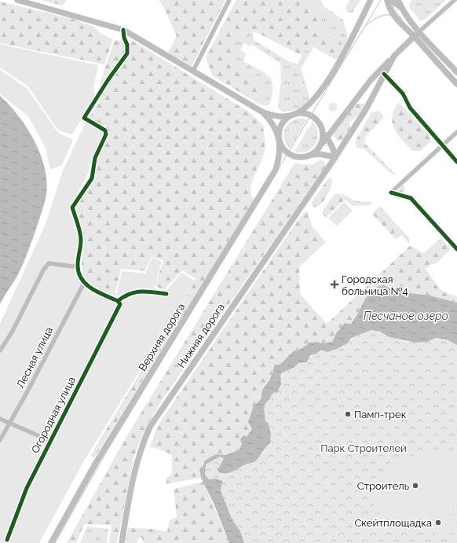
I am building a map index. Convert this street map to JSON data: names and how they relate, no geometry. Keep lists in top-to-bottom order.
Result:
{
  "streets": {
    "main road": ["Нижняя дорога", "Верхняя дорога"],
    "street": ["Лесная улица", "Огородная улица"]
  },
  "water": ["Песчаное озеро"],
  "parks": ["Парк Строителей"],
  "places": {
    "health": ["Городская больница №4"],
    "other": ["Памп-трек", "Строитель", "Скейтплощадка"]
  }
}
